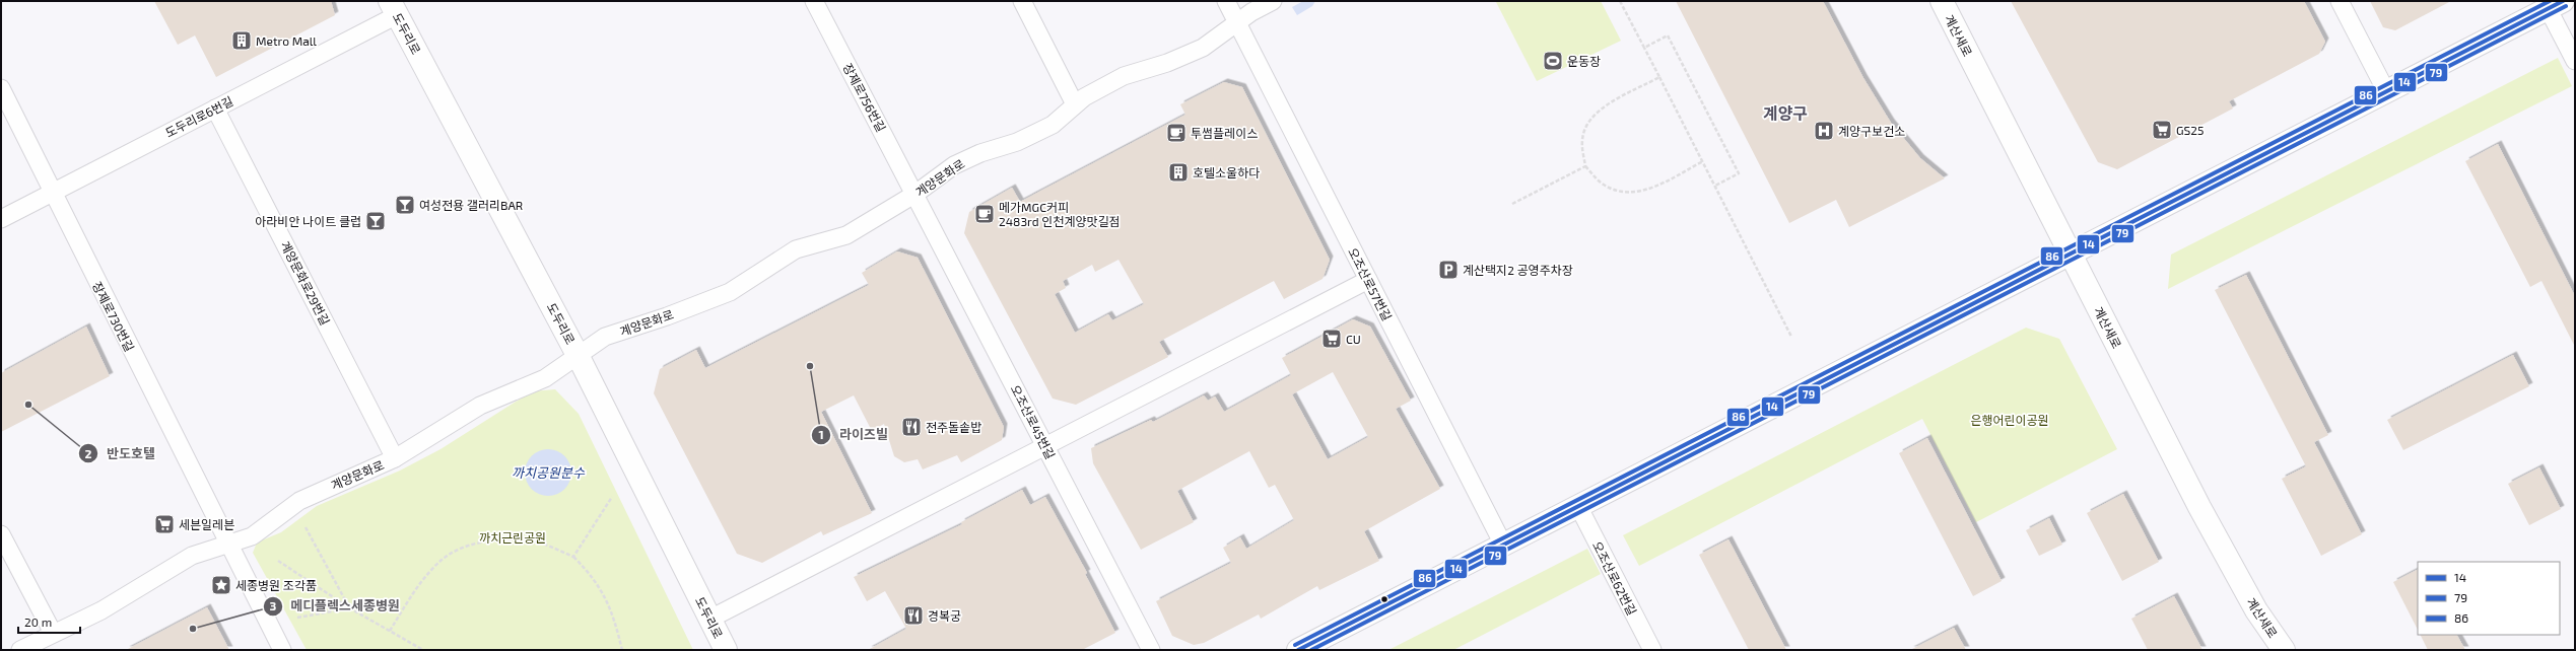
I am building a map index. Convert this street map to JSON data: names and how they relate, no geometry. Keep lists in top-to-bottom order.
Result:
{
  "streets": {
    "street": [
      "도두리로",
      "계산새로",
      "장제로756번길",
      "도두리로6번길",
      "계양문화로",
      "계양문화로29번길",
      "오조산로57번길",
      "장제로730번길",
      "오조산로45번길",
      "오조산로62번길"
    ]
  },
  "crossings": [
    ["도두리로", "도두리로6번길"],
    ["도두리로", "계양문화로"],
    ["장제로756번길", "계양문화로"],
    ["장제로756번길", "오조산로45번길"],
    ["도두리로6번길", "계양문화로29번길"],
    ["도두리로6번길", "장제로730번길"],
    ["계양문화로", "계양문화로29번길"],
    ["계양문화로", "오조산로57번길"],
    ["계양문화로", "장제로730번길"],
    ["계양문화로", "오조산로45번길"]
  ],
  "districts": ["계양구"],
  "water": ["까치공원분수"],
  "parks": ["은행어린이공원", "까치근린공원"],
  "places": {
    "building": ["Metro Mall", "호텔소울하다"],
    "sports": ["운동장"],
    "supermarket": ["GS25", "CU", "세븐일레븐"],
    "hospital": ["계양구보건소"],
    "cafe": ["투썸플레이스", "메가MGC커피 2483rd 인천계양맛길점"],
    "bar": ["여성전용 갤러리BAR", "아라비안 나이트 클럽"],
    "parking": ["계산택지2 공영주차장"],
    "other": ["라이즈빌", "반도호텔", "메디플렉스세종병원"],
    "restaurant": ["전주돌솥밥", "경복궁"],
    "place": ["세종병원 조각품"]
  },
  "lines": ["transit line 14", "transit line 86", "transit line 79"],
  "legend": ["14", "79", "86"],
  "scale_bar": "20 m"
}
